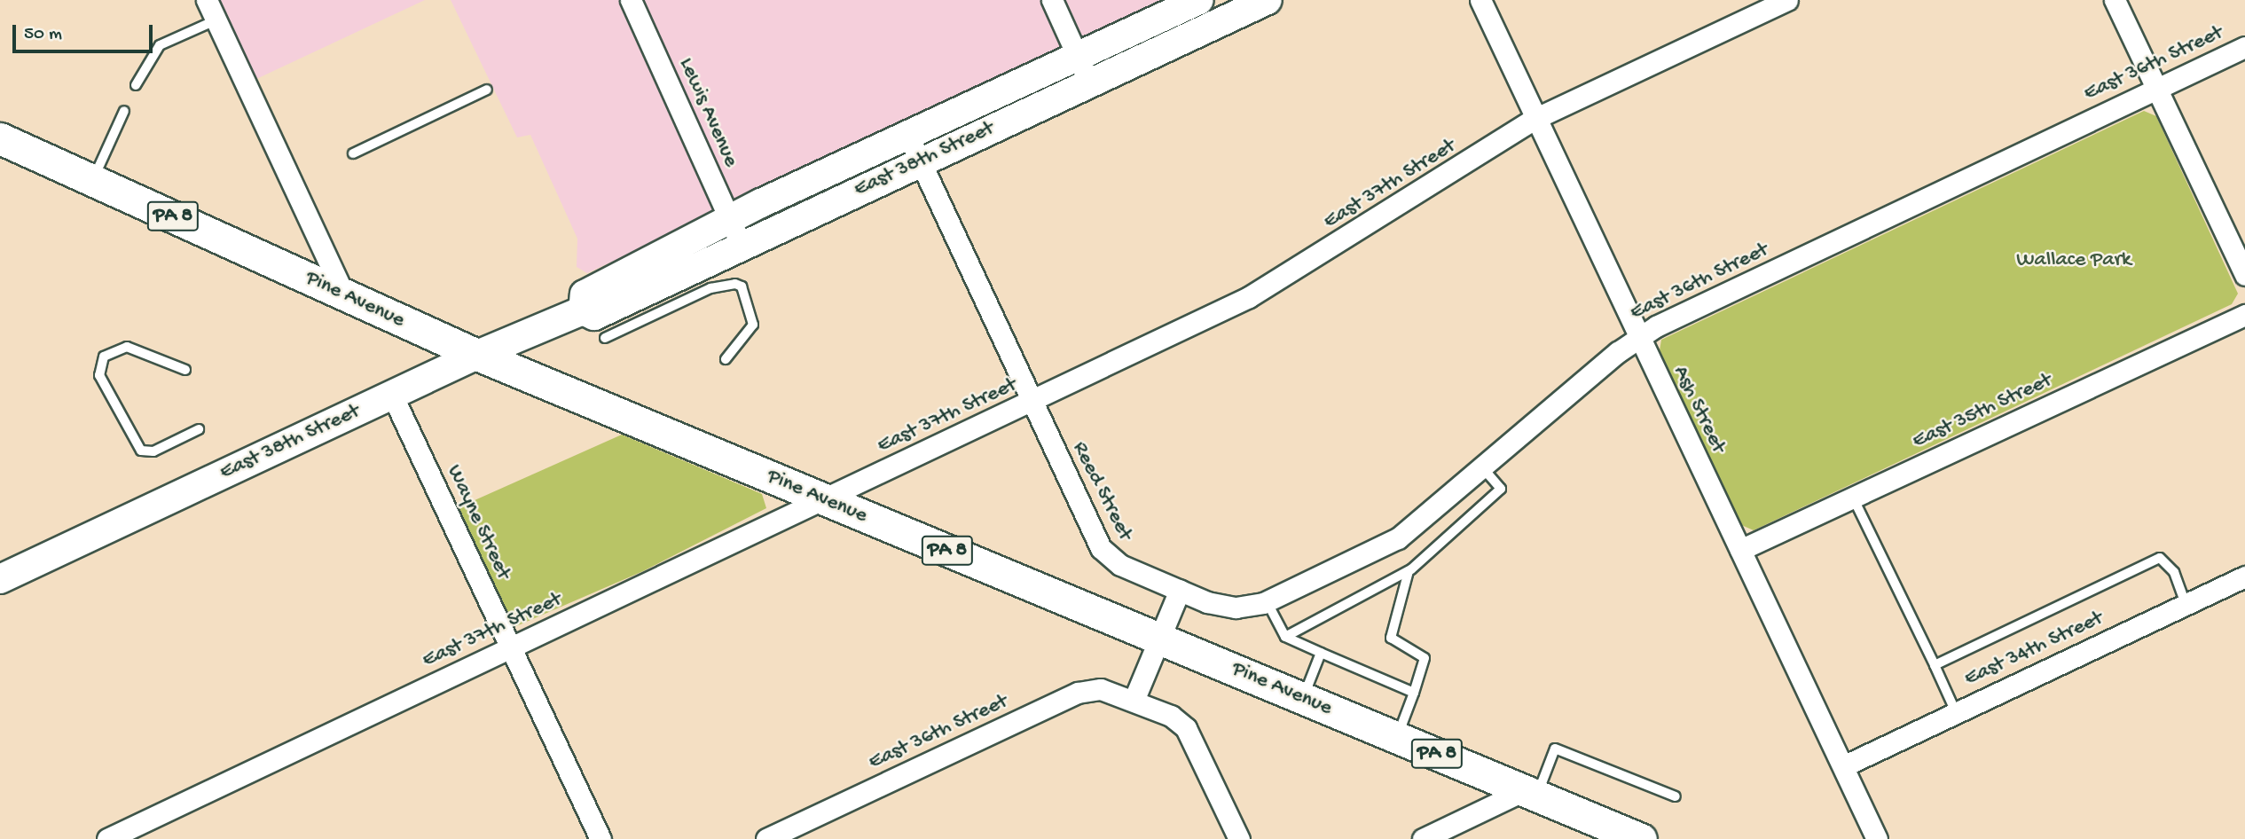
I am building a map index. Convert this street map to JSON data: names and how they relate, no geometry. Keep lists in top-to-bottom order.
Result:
{
  "streets": {
    "main road": ["East 38th Street", "PA 8", "Pine Avenue"],
    "street": [
      "East 36th Street",
      "Lewis Avenue",
      "East 37th Street",
      "Ash Street",
      "East 35th Street",
      "Reed Street",
      "Wayne Street",
      "East 34th Street"
    ]
  },
  "crossings": [
    ["East 36th Street", "Ash Street"],
    ["East 36th Street", "Reed Street"],
    ["Lewis Avenue", "East 38th Street"],
    ["East 38th Street", "Pine Avenue"],
    ["East 38th Street", "Reed Street"],
    ["East 38th Street", "Wayne Street"],
    ["East 37th Street", "Pine Avenue"],
    ["East 37th Street", "Ash Street"],
    ["East 37th Street", "Reed Street"],
    ["East 37th Street", "Wayne Street"],
    ["Ash Street", "East 35th Street"],
    ["Ash Street", "East 34th Street"]
  ],
  "parks": ["Wallace Park"],
  "scale_bar": "50 m"
}
